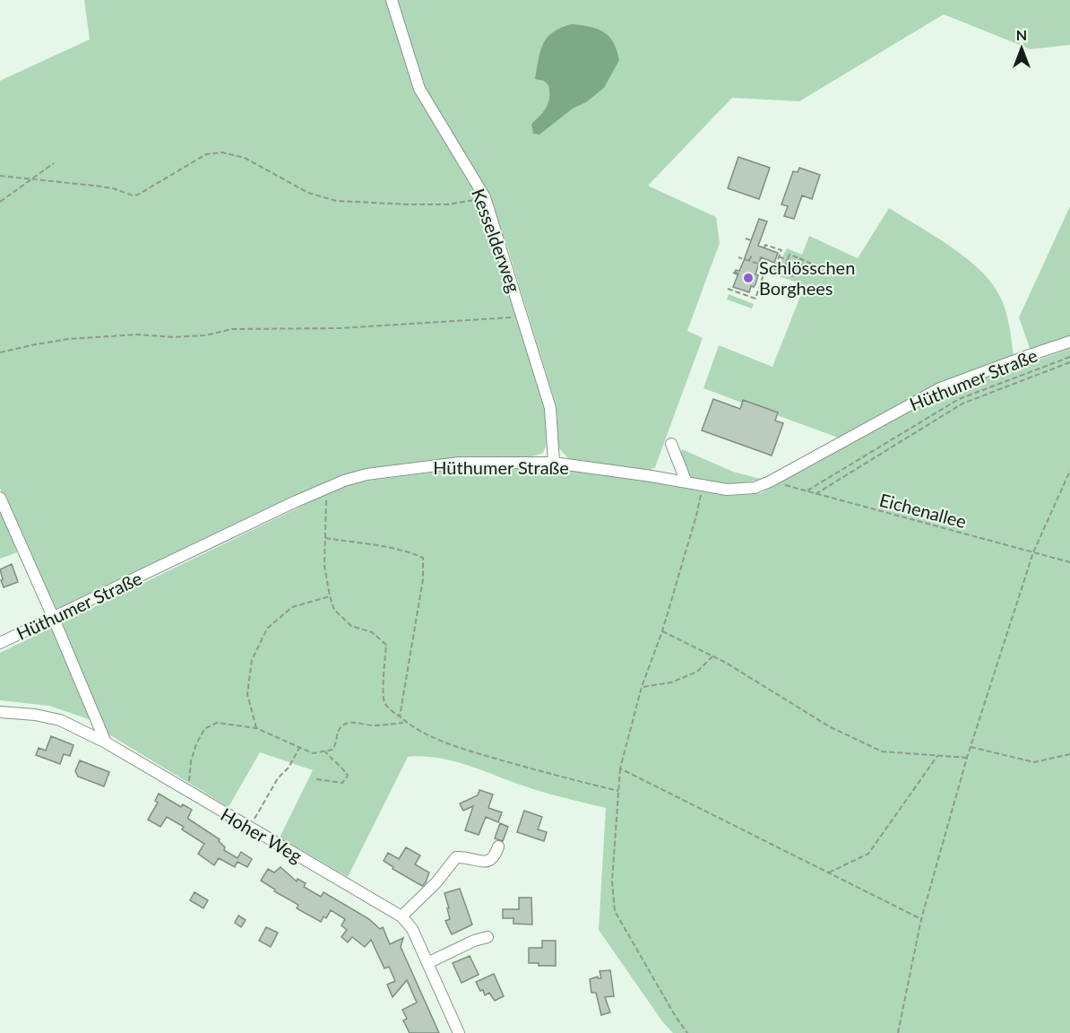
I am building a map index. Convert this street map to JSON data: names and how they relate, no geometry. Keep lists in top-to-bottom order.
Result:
{
  "streets": {
    "street": ["Kesselderweg", "Hüthumer Straße", "Hoher Weg"],
    "path": ["Eichenallee"]
  },
  "crossings": [
    ["Kesselderweg", "Hüthumer Straße"],
    ["Hüthumer Straße", "Eichenallee"]
  ],
  "places": ["Schlösschen Borghees"],
  "north": "top"
}
